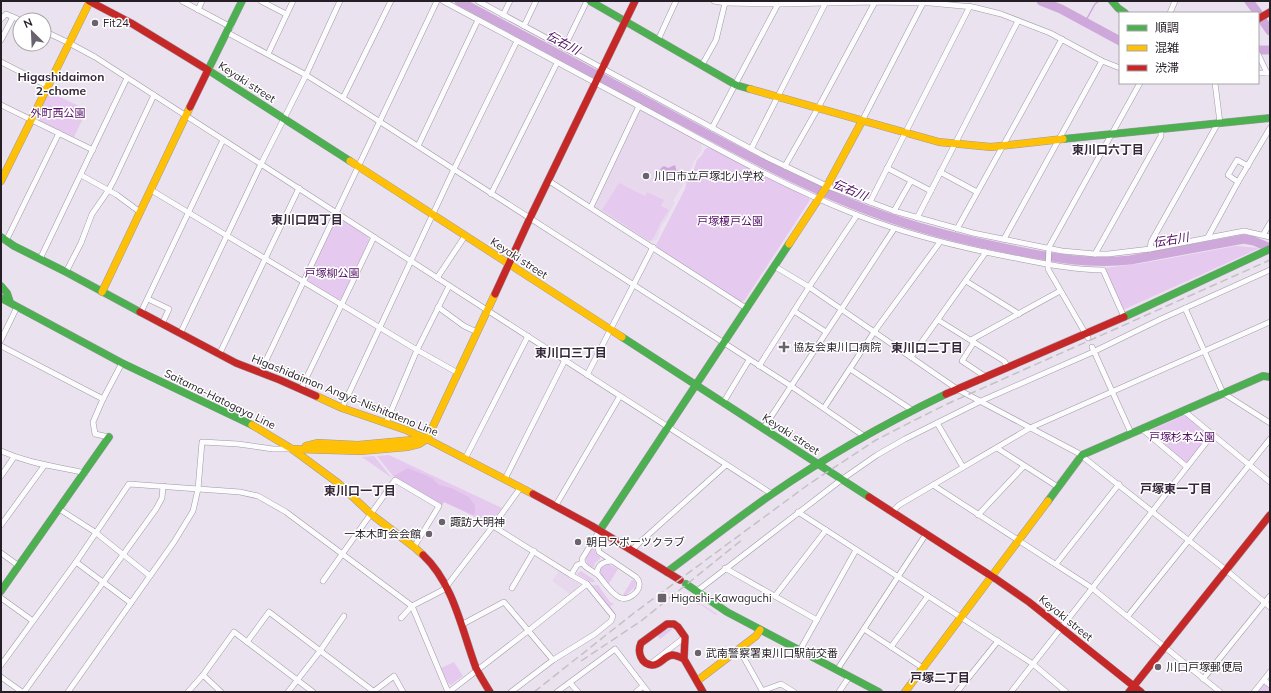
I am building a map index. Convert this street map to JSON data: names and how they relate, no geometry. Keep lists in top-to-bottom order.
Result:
{
  "streets": {
    "street": ["Keyaki street", "Higashidaimon Angyō-Nishitateno Line", "Saitama-Hatogaya Line"]
  },
  "districts": [
    "Higashidaimon 2-chome",
    "東川口六丁目",
    "東川口四丁目",
    "東川口二丁目",
    "東川口三丁目",
    "戸塚東一丁目",
    "東川口一丁目",
    "戸塚二丁目"
  ],
  "water": ["伝右川"],
  "parks": [
    "外町西公園",
    "戸塚榎戸公園",
    "戸塚柳公園",
    "戸塚杉本公園"
  ],
  "places": {
    "other": [
      "Fit24",
      "川口市立戸塚北小学校",
      "諏訪大明神",
      "一本木町会会館",
      "朝日スポーツクラブ",
      "武南警察署東川口駅前交番",
      "川口戸塚郵便局"
    ],
    "health": ["協友会東川口病院"],
    "transit": ["Higashi-Kawaguchi"]
  },
  "legend": ["順調", "混雑", "渋滞"],
  "north": "top left"
}
